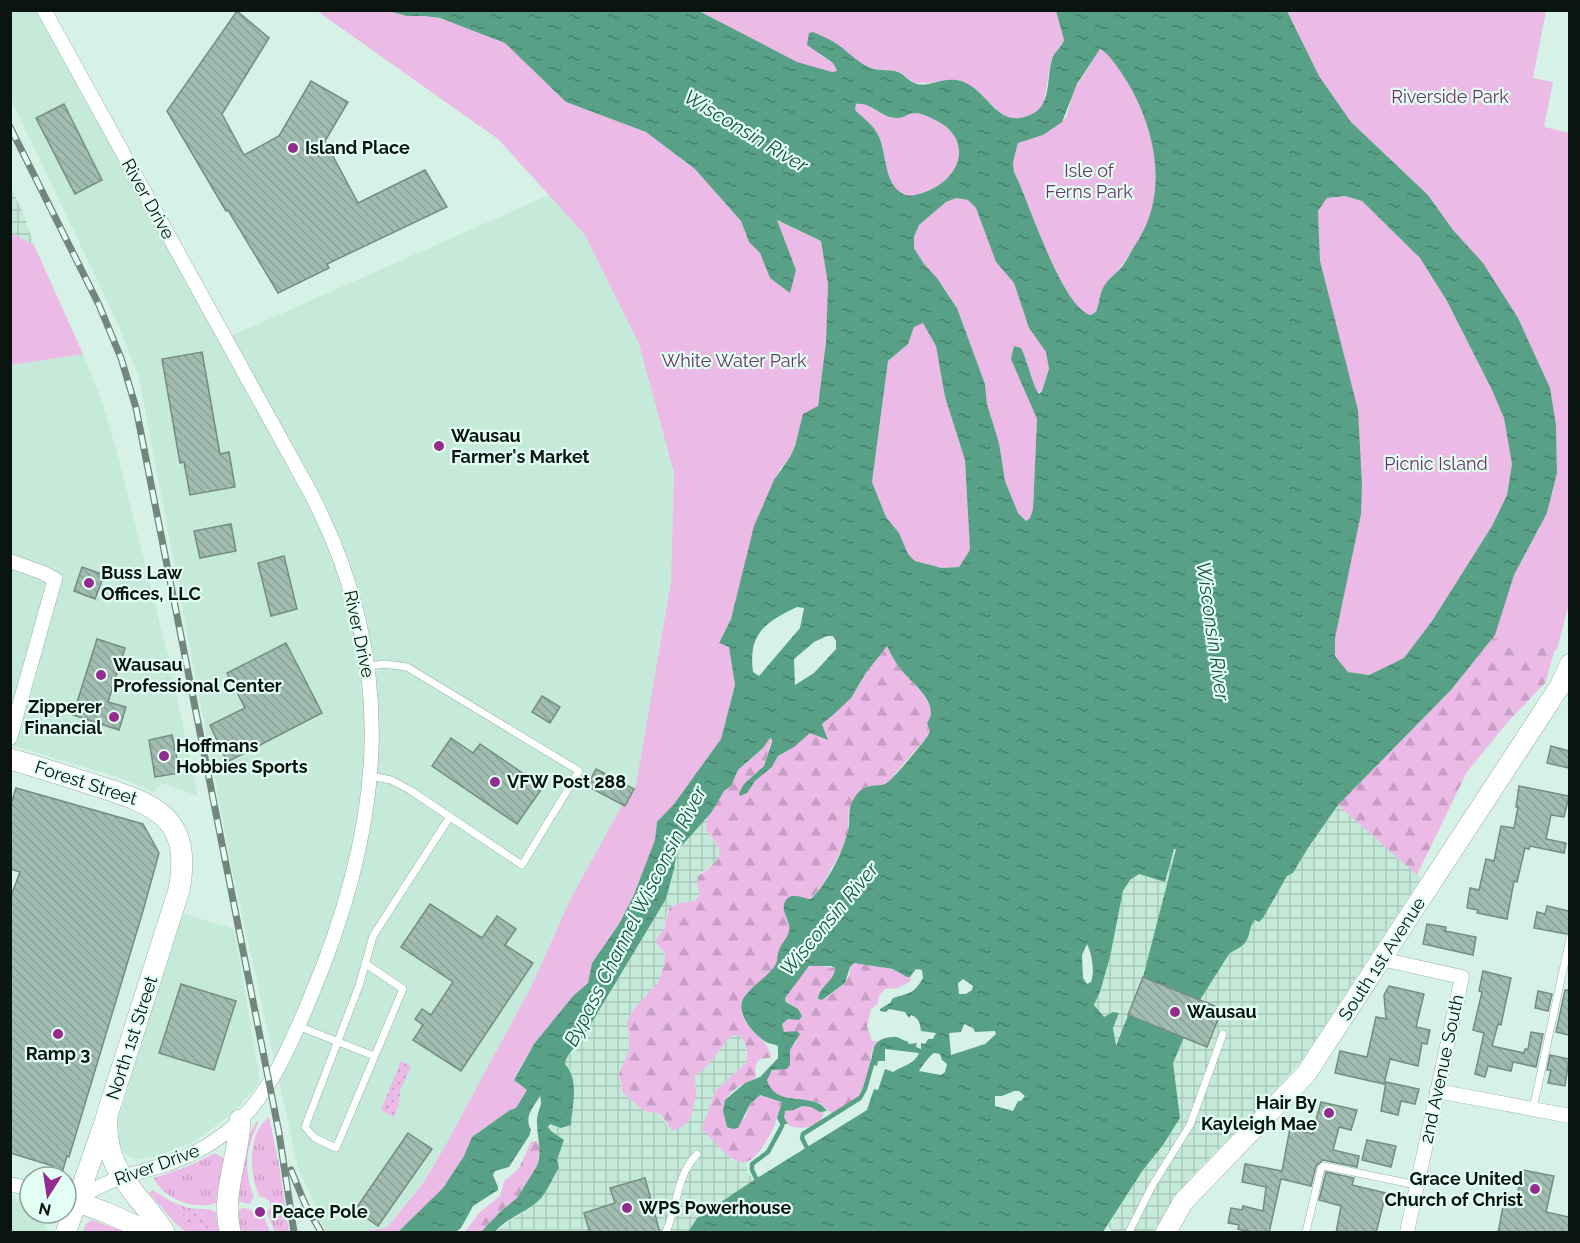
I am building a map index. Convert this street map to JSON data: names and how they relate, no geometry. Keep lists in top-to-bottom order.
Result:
{
  "streets": {
    "main road": ["Forest Street", "North 1st Street"],
    "street": ["River Drive", "South 1st Avenue", "2nd Avenue South"]
  },
  "crossings": [
    ["Forest Street", "North 1st Street"],
    ["South 1st Avenue", "2nd Avenue South"]
  ],
  "water": ["Wisconsin River", "Bypass Channel Wisconsin River"],
  "parks": [
    "Riverside Park",
    "Isle of Ferns Park",
    "White Water Park",
    "Picnic Island"
  ],
  "places": [
    "Island Place",
    "Wausau Farmer's Market",
    "Buss Law Offices, LLC",
    "Wausau Professional Center",
    "Zipperer Financial",
    "Hoffmans Hobbies Sports",
    "VFW Post 288",
    "Wausau",
    "Ramp 3",
    "Hair By Kayleigh Mae",
    "Grace United Church of Christ",
    "WPS Powerhouse",
    "Peace Pole"
  ],
  "north": "bottom"
}
